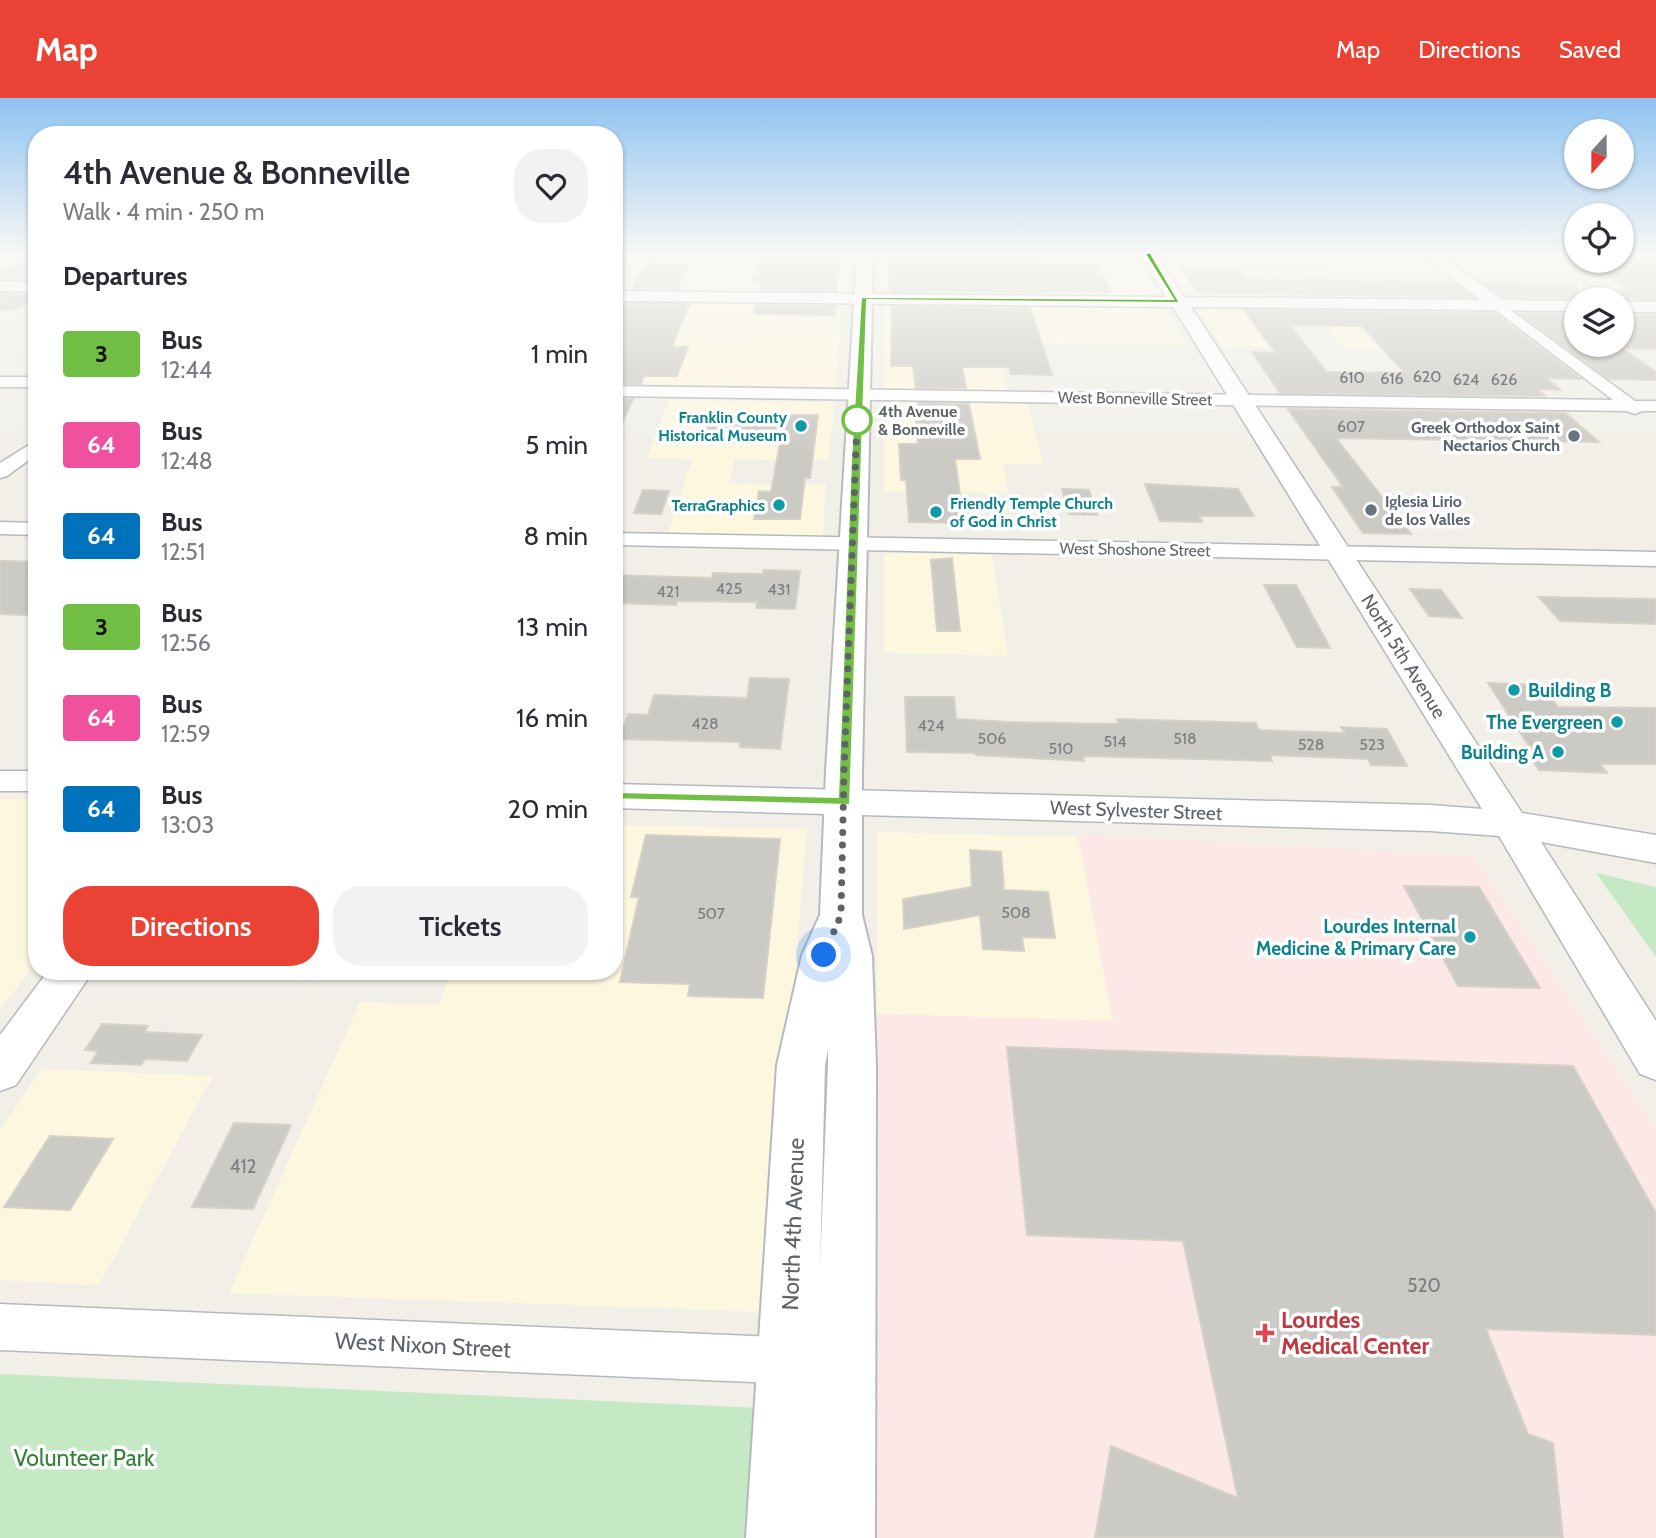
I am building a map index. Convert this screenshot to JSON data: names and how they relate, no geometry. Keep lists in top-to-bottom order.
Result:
{
  "streets": {
    "main road": ["North 4th Avenue"],
    "street": [
      "West Bonneville Street",
      "West Shoshone Street",
      "North 5th Avenue",
      "West Sylvester Street",
      "West Nixon Street"
    ]
  },
  "crossings": [
    ["West Bonneville Street", "North 5th Avenue"],
    ["West Bonneville Street", "North 4th Avenue"],
    ["West Shoshone Street", "North 5th Avenue"],
    ["West Shoshone Street", "North 4th Avenue"],
    ["North 5th Avenue", "West Sylvester Street"],
    ["West Sylvester Street", "North 4th Avenue"],
    ["North 4th Avenue", "West Nixon Street"]
  ],
  "parks": ["Volunteer Park"],
  "places": {
    "other": [
      "4th Avenue & Bonneville",
      "Franklin County Historical Museum",
      "Greek Orthodox Saint Nectarios Church",
      "TerraGraphics",
      "Iglesia Lirio de los Valles",
      "Friendly Temple Church of God in Christ",
      "Building B",
      "The Evergreen",
      "Building A",
      "Lourdes Internal Medicine & Primary Care"
    ],
    "health": ["Lourdes Medical Center"]
  },
  "lines": ["bus line 3"],
  "house_numbers": [
    "620",
    "610",
    "616",
    "624",
    "626",
    "607",
    "425",
    "431",
    "421",
    "428",
    "424",
    "506",
    "518",
    "514",
    "528",
    "523",
    "510",
    "508",
    "507",
    "412",
    "520"
  ],
  "north": "bottom",
  "page": {
    "header": "Map",
    "nav": ["Map", "Directions", "Saved"],
    "heading": [
      ["4th Avenue & Bonneville", "Walk · 4 min · 250 m"],
      "Departures"
    ],
    "list": [
      {
        "mark": "3",
        "name": "Bus",
        "note": "12:44",
        "value": "1 min"
      },
      {
        "mark": "64",
        "name": "Bus",
        "note": "12:48",
        "value": "5 min"
      },
      {
        "mark": "64",
        "name": "Bus",
        "note": "12:51",
        "value": "8 min"
      },
      {
        "mark": "3",
        "name": "Bus",
        "note": "12:56",
        "value": "13 min"
      },
      {
        "mark": "64",
        "name": "Bus",
        "note": "12:59",
        "value": "16 min"
      },
      {
        "mark": "64",
        "name": "Bus",
        "note": "13:03",
        "value": "20 min"
      }
    ],
    "buttons": ["Directions", "Tickets"]
  }
}
